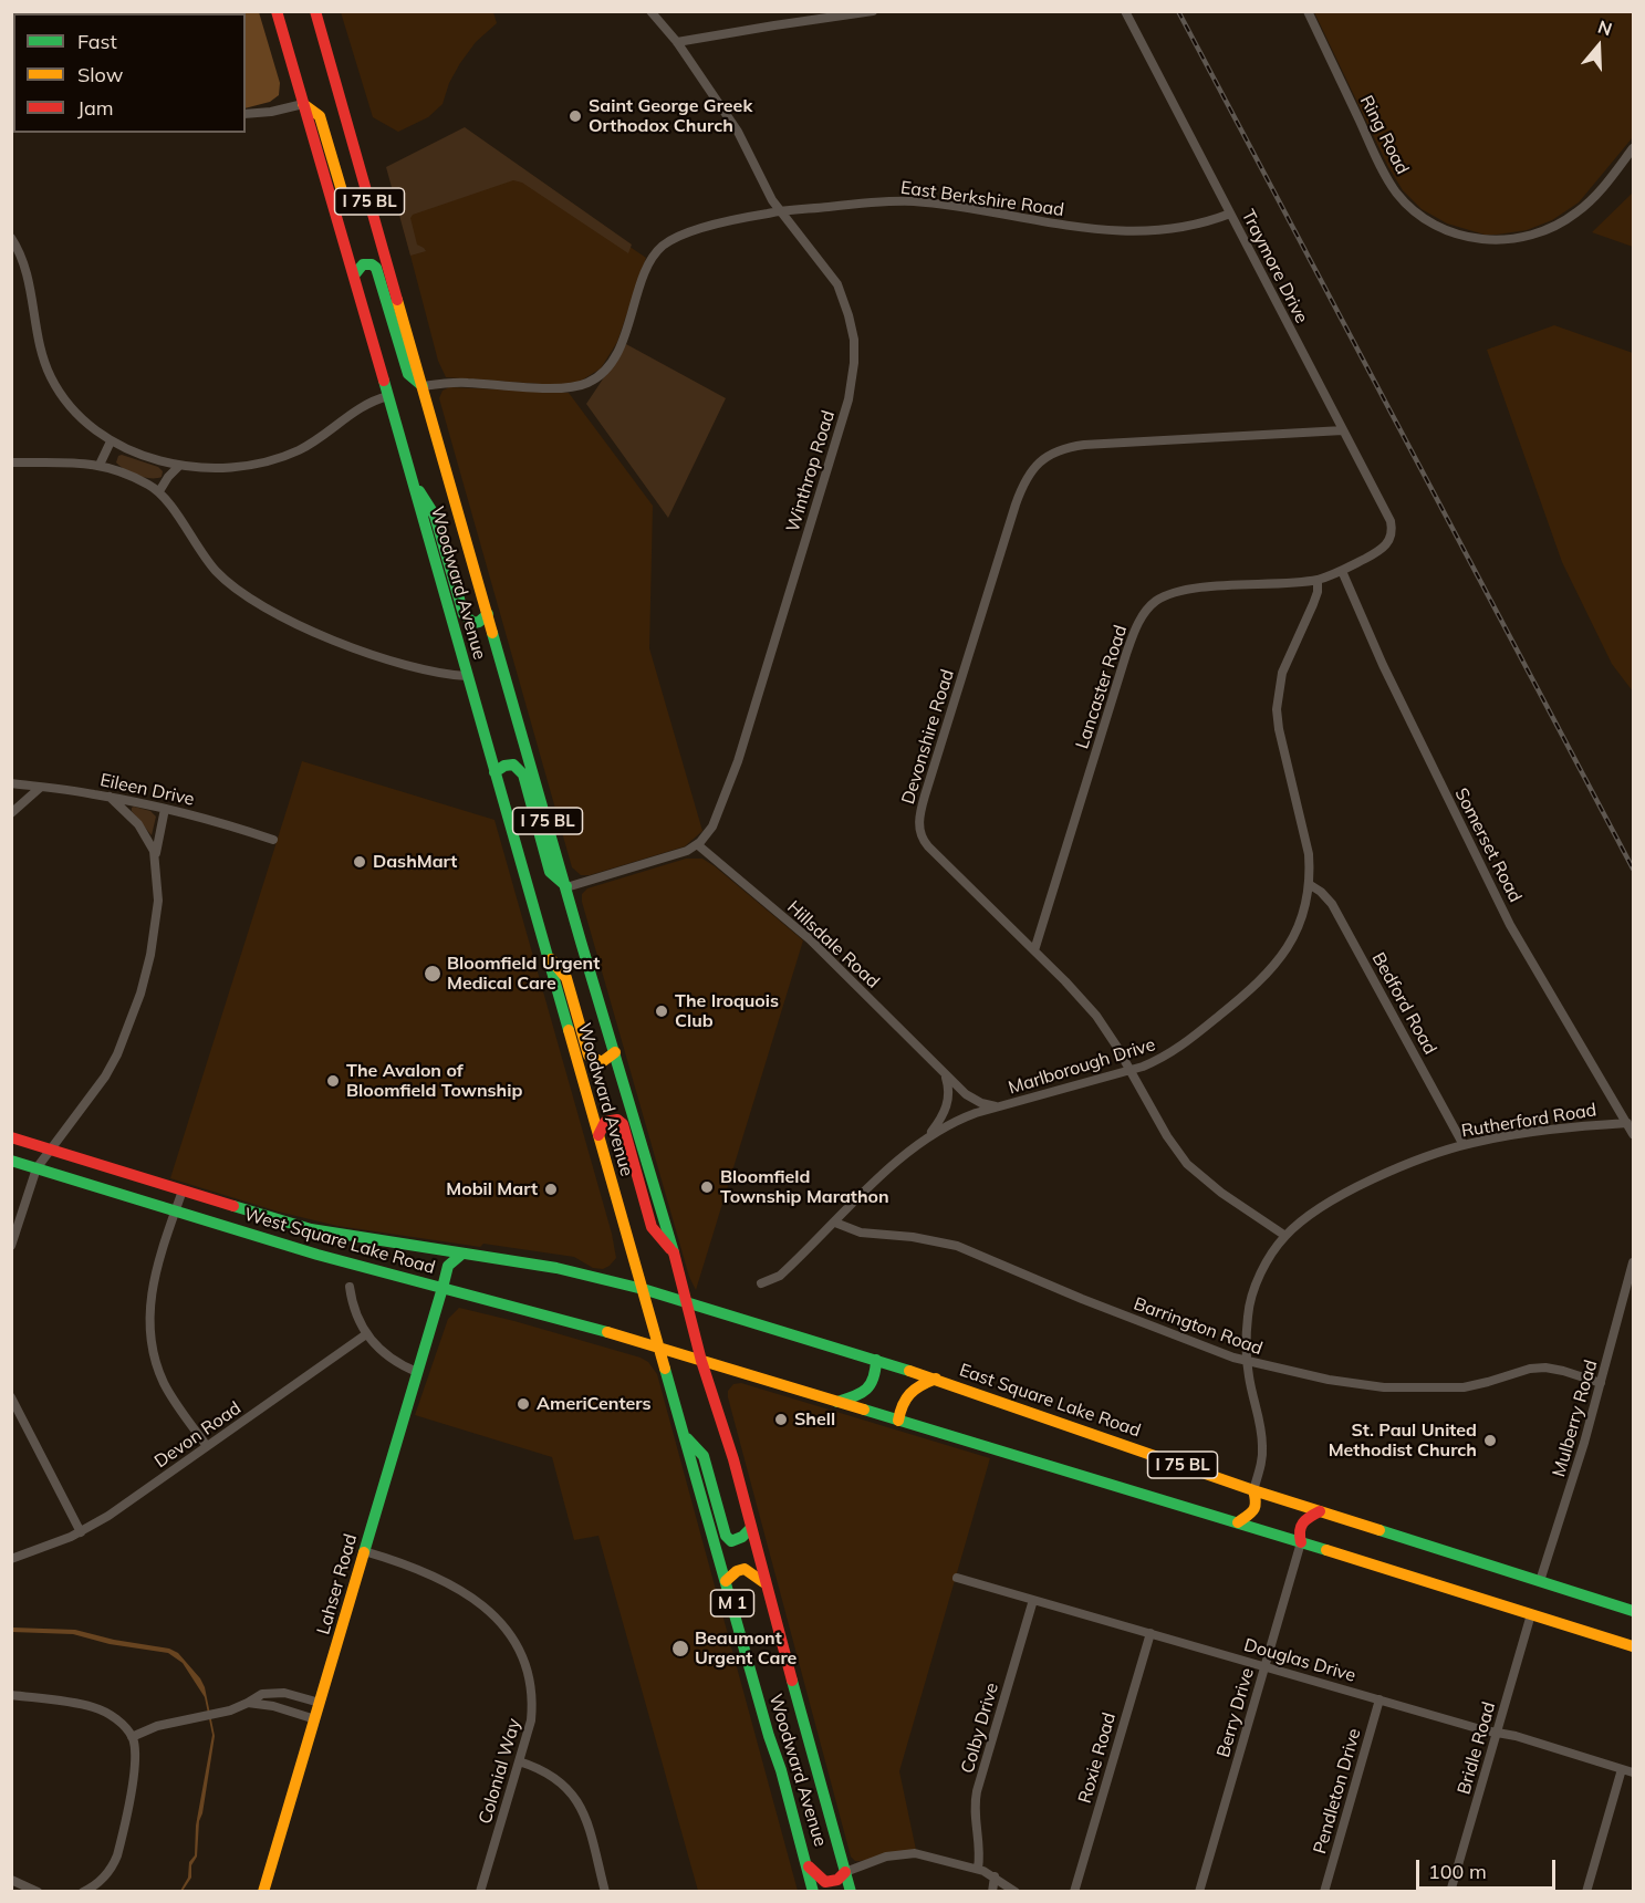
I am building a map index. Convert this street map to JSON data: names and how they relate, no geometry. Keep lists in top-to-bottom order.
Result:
{
  "streets": {
    "main road": [
      "I 75 BL",
      "Woodward Avenue",
      "West Square Lake Road",
      "East Square Lake Road",
      "Lahser Road",
      "M 1"
    ],
    "street": [
      "Ring Road",
      "East Berkshire Road",
      "Traymore Drive",
      "Winthrop Road",
      "Lancaster Road",
      "Devonshire Road",
      "Eileen Drive",
      "Somerset Road",
      "Hillsdale Road",
      "Bedford Road",
      "Marlborough Drive",
      "Rutherford Road",
      "Barrington Road",
      "Mulberry Road",
      "Devon Road",
      "Douglas Drive",
      "Berry Drive",
      "Colby Drive",
      "Bridle Road",
      "Roxie Road",
      "Colonial Way",
      "Pendleton Drive"
    ]
  },
  "crossings": [
    ["East Berkshire Road", "Traymore Drive"],
    ["East Berkshire Road", "Winthrop Road"],
    ["East Berkshire Road", "Woodward Avenue"],
    ["I 75 BL", "Woodward Avenue"],
    ["I 75 BL", "West Square Lake Road"],
    ["I 75 BL", "Berry Drive"],
    ["I 75 BL", "Bridle Road"],
    ["Traymore Drive", "Lancaster Road"],
    ["Traymore Drive", "Devonshire Road"],
    ["Winthrop Road", "Hillsdale Road"],
    ["Woodward Avenue", "West Square Lake Road"],
    ["Woodward Avenue", "East Square Lake Road"],
    ["Lancaster Road", "Devonshire Road"],
    ["Lancaster Road", "Somerset Road"],
    ["Lancaster Road", "Marlborough Drive"],
    ["Devonshire Road", "Marlborough Drive"],
    ["Devonshire Road", "Rutherford Road"],
    ["Somerset Road", "Rutherford Road"],
    ["Hillsdale Road", "Marlborough Drive"],
    ["Bedford Road", "Marlborough Drive"],
    ["Bedford Road", "Rutherford Road"],
    ["Marlborough Drive", "Barrington Road"],
    ["Rutherford Road", "Barrington Road"],
    ["Rutherford Road", "East Square Lake Road"],
    ["West Square Lake Road", "East Square Lake Road"],
    ["West Square Lake Road", "Lahser Road"],
    ["Barrington Road", "Mulberry Road"],
    ["East Square Lake Road", "Mulberry Road"],
    ["Lahser Road", "Colonial Way"],
    ["Douglas Drive", "Berry Drive"],
    ["Douglas Drive", "Colby Drive"],
    ["Douglas Drive", "Bridle Road"],
    ["Douglas Drive", "Roxie Road"],
    ["Douglas Drive", "Pendleton Drive"]
  ],
  "places": [
    "Saint George Greek Orthodox Church",
    "DashMart",
    "Bloomfield Urgent Medical Care",
    "The Iroquois Club",
    "The Avalon of Bloomfield Township",
    "Bloomfield Township Marathon",
    "Mobil Mart",
    "AmeriCenters",
    "Shell",
    "St. Paul United Methodist Church",
    "Beaumont Urgent Care"
  ],
  "legend": ["Fast", "Slow", "Jam"],
  "scale_bar": "100 m",
  "north": "top"
}
